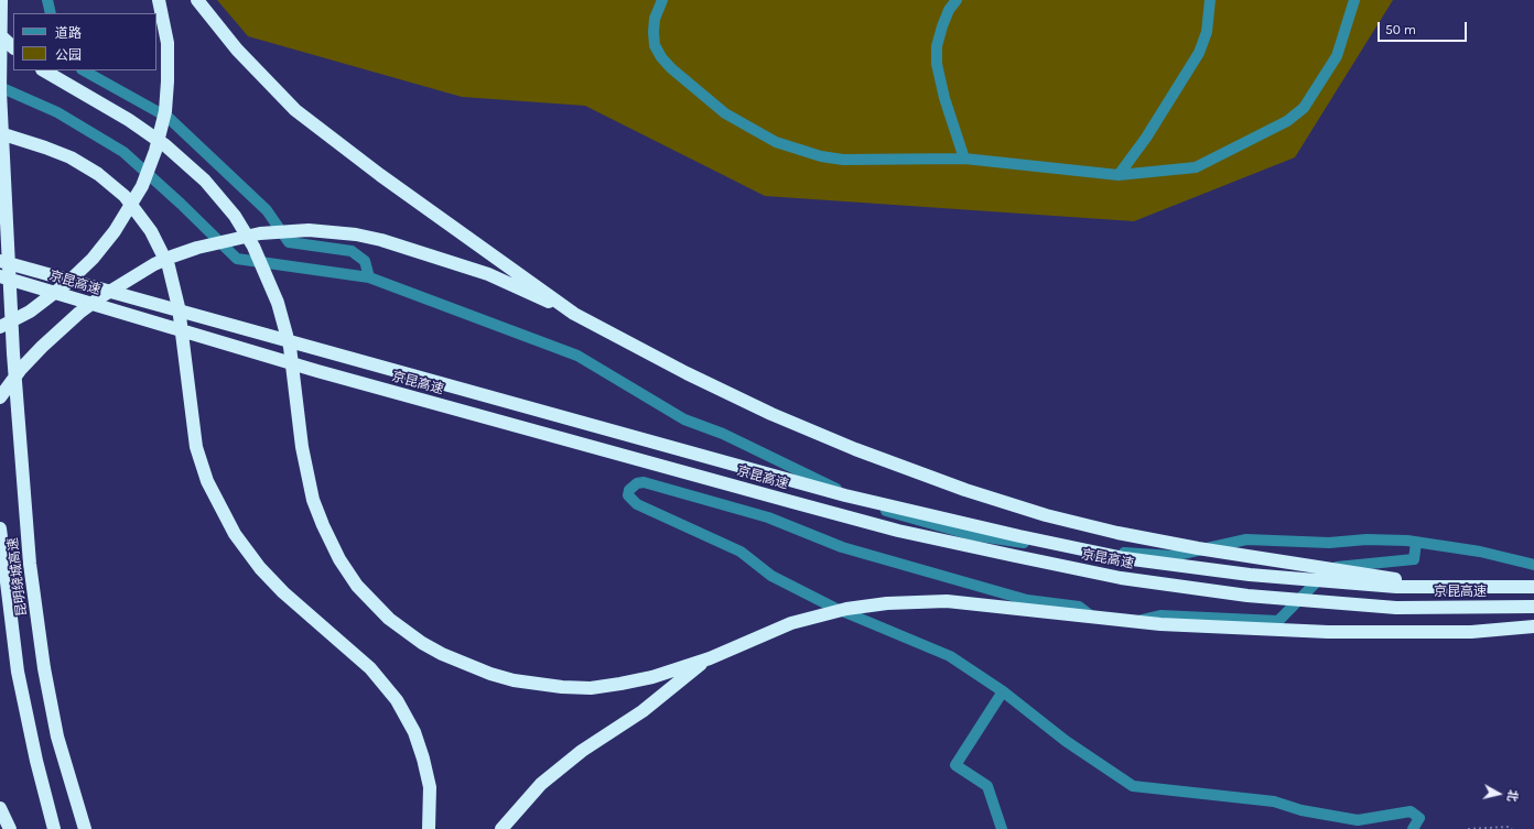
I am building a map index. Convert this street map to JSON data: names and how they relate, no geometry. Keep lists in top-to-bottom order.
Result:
{
  "streets": {
    "highway": ["京昆高速", "昆明绕城高速"]
  },
  "legend": ["道路", "公园"],
  "scale_bar": "50 m",
  "north": "right"
}
